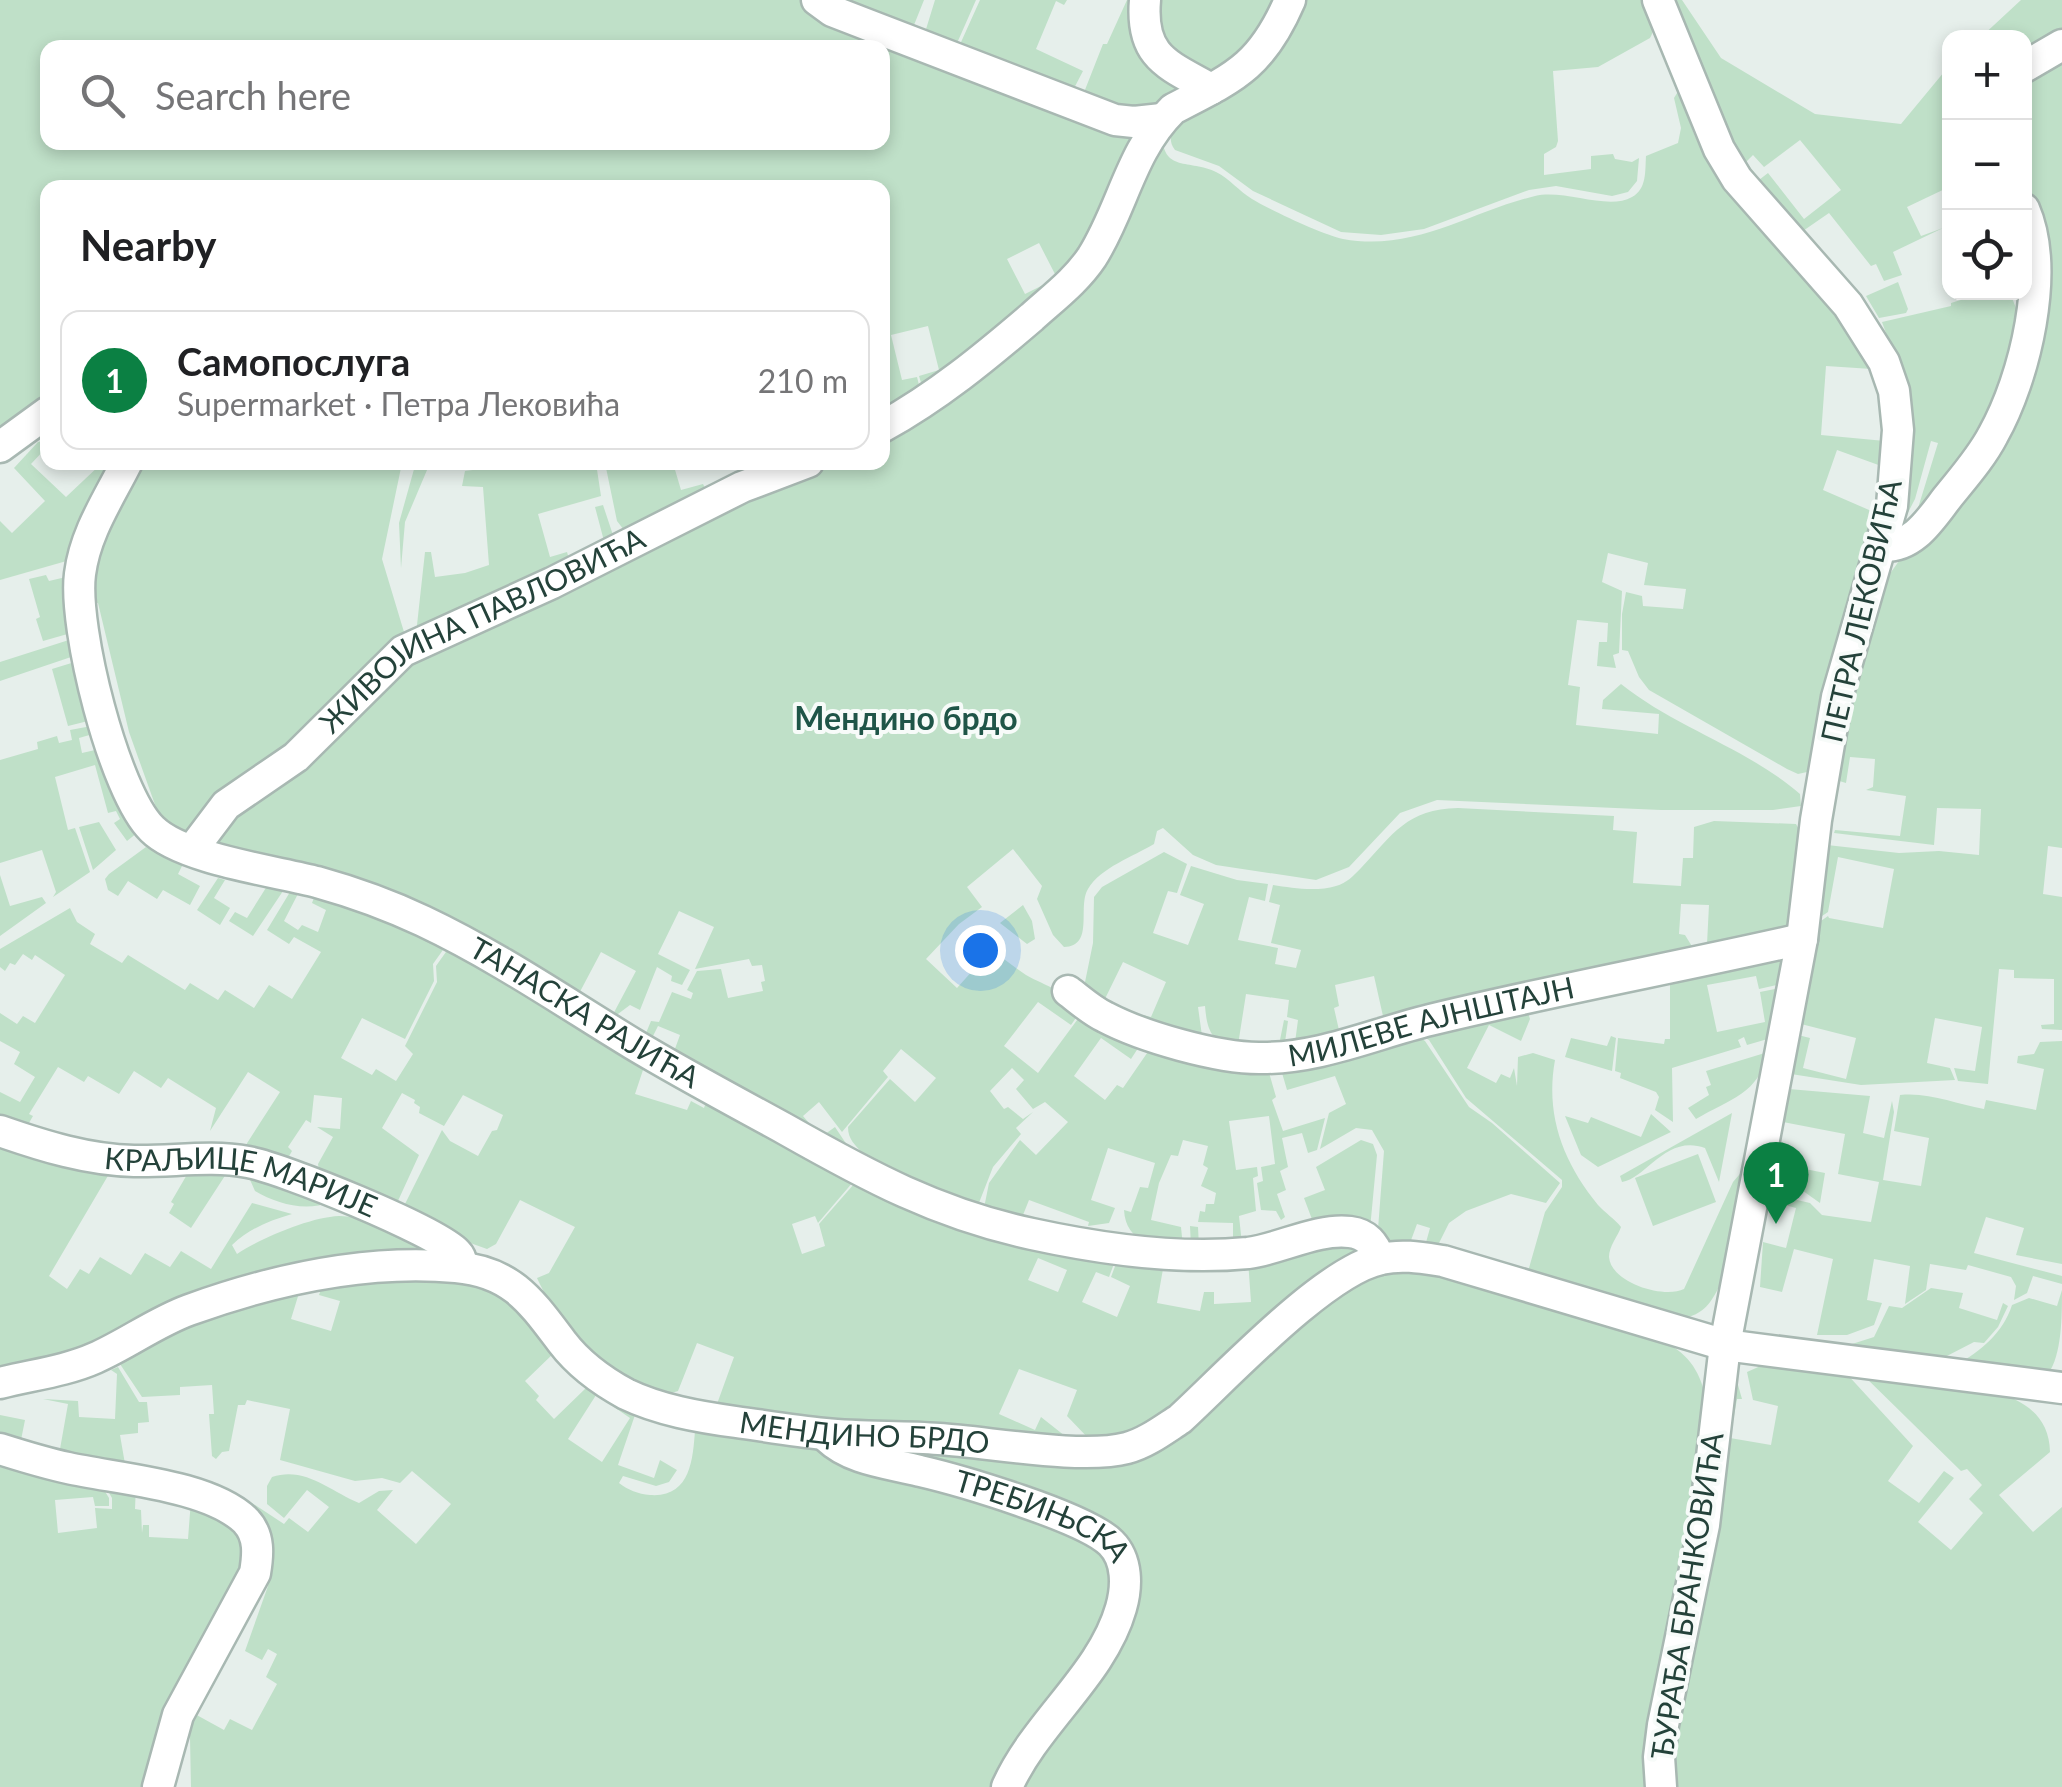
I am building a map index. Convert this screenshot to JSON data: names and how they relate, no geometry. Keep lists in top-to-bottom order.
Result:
{
  "streets": {
    "street": [
      "ПЕТРА ЛЕКОВИЋА",
      "ЖИВОЈИНА ПАВЛОВИЋА",
      "ТАНАСКА РАЈИЋА",
      "МИЛЕВЕ АЈНШТАЈН",
      "КРАЉИЦЕ МАРИЈЕ",
      "МЕНДИНО БРДО",
      "ТРЕБИЊСКА",
      "ЂУРАЂА БРАНКОВИЋА"
    ]
  },
  "crossings": [
    ["ПЕТРА ЛЕКОВИЋА", "МИЛЕВЕ АЈНШТАЈН"],
    ["ПЕТРА ЛЕКОВИЋА", "МЕНДИНО БРДО"],
    ["ПЕТРА ЛЕКОВИЋА", "ЂУРАЂА БРАНКОВИЋА"],
    ["ЖИВОЈИНА ПАВЛОВИЋА", "ТАНАСКА РАЈИЋА"],
    ["ТАНАСКА РАЈИЋА", "МЕНДИНО БРДО"],
    ["КРАЉИЦЕ МАРИЈЕ", "МЕНДИНО БРДО"],
    ["МЕНДИНО БРДО", "ТРЕБИЊСКА"],
    ["МЕНДИНО БРДО", "ЂУРАЂА БРАНКОВИЋА"]
  ],
  "districts": ["Мендино брдо"],
  "page": {
    "map_buttons": ["+", "−"],
    "search": "Search here",
    "heading": "Nearby",
    "list": [
      {
        "mark": "1",
        "name": "Самопослуга",
        "note": "Supermarket · Петра Лековића",
        "value": "210 m"
      }
    ],
    "pins": "1"
  }
}
